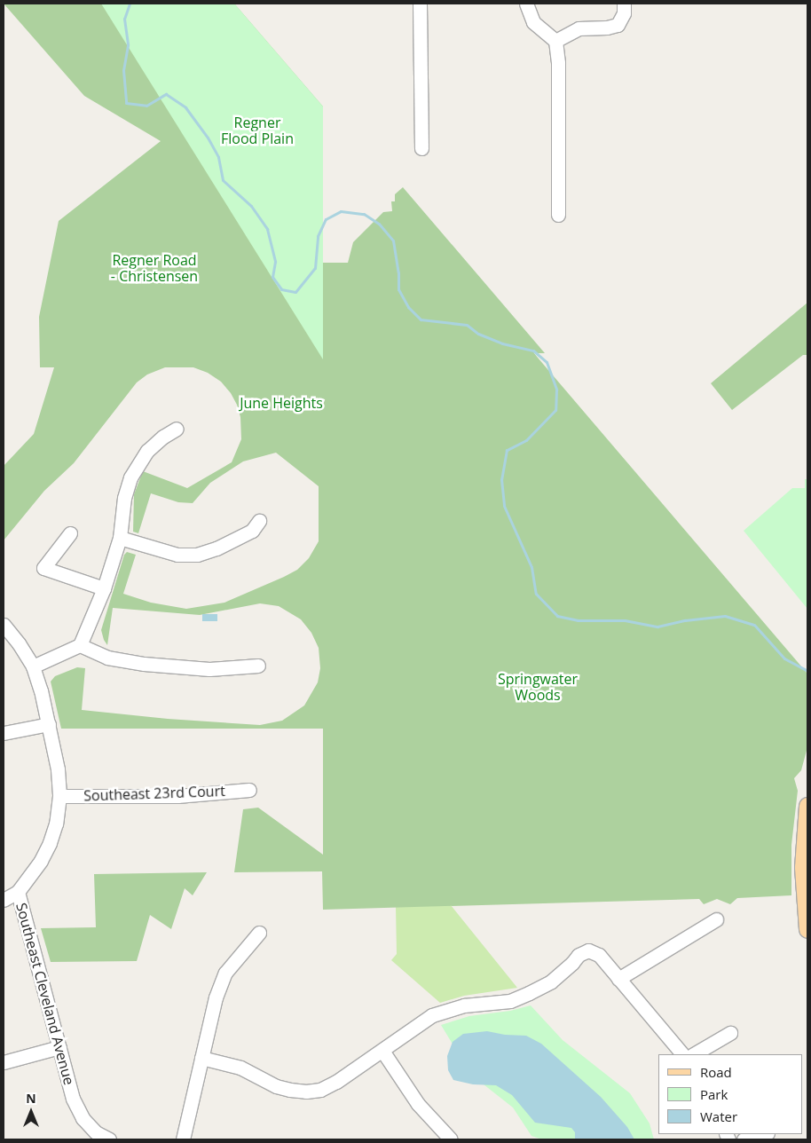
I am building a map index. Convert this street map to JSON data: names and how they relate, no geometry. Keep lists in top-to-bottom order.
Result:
{
  "streets": {
    "street": ["Southeast 23rd Court", "Southeast Cleveland Avenue"]
  },
  "crossings": [
    ["Southeast 23rd Court", "Southeast Cleveland Avenue"]
  ],
  "parks": [
    "Regner Flood Plain",
    "Regner Road - Christensen",
    "June Heights",
    "Springwater Woods"
  ],
  "legend": ["Road", "Park", "Water"],
  "north": "top"
}
